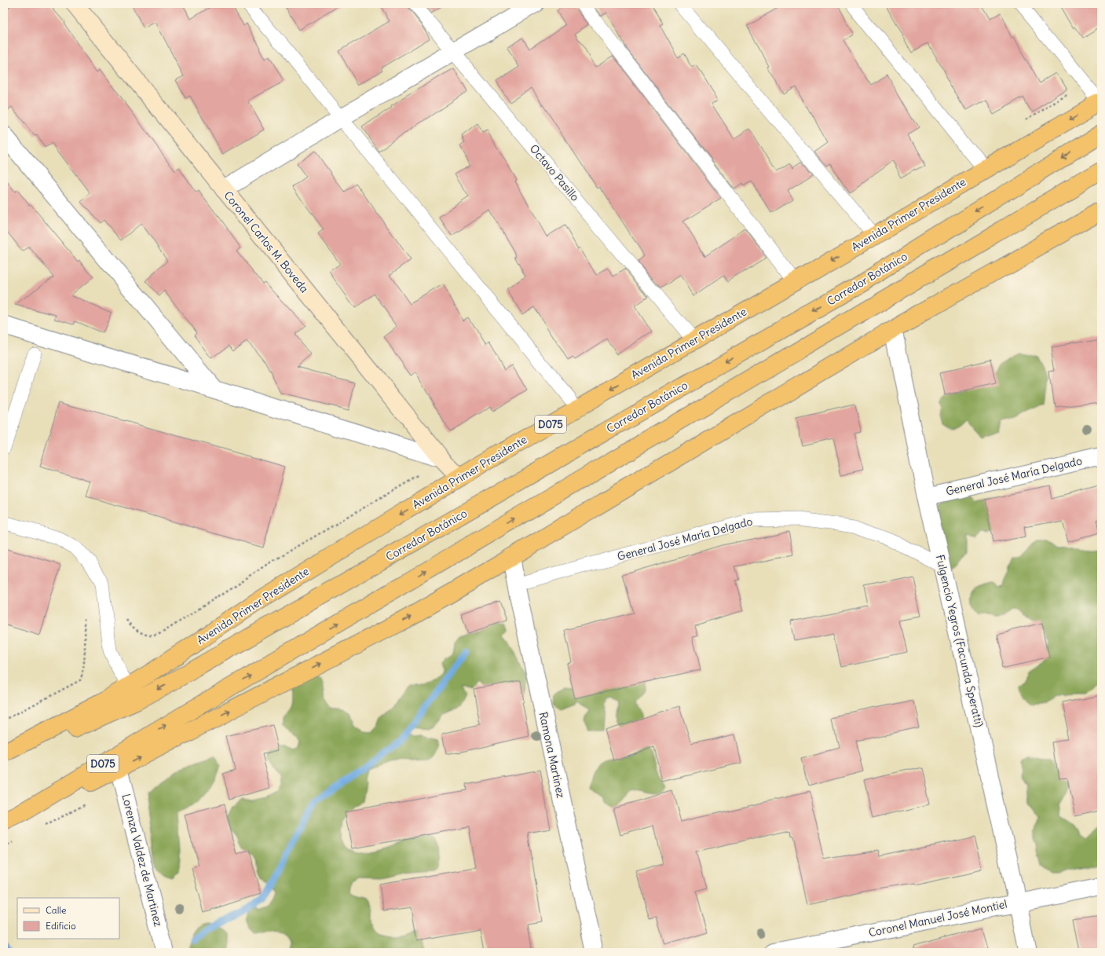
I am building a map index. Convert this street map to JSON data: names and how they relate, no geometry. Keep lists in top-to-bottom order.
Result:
{
  "streets": {
    "highway": ["Avenida Primer Presidente", "Corredor Botánico", "D075"],
    "street": [
      "Coronel Carlos M. Boveda",
      "General José María Delgado",
      "Fulgencio Yegros (Facunda Speratti)",
      "Ramona Martinez",
      "Lorenza Valdez de Martinez",
      "Coronel Manuel José Montiel"
    ],
    "lane": ["Octavo Pasillo"]
  },
  "crossings": [
    ["Octavo Pasillo", "Avenida Primer Presidente"],
    ["Avenida Primer Presidente", "Coronel Carlos M. Boveda"],
    ["D075", "Fulgencio Yegros (Facunda Speratti)"],
    ["D075", "Ramona Martinez"],
    ["D075", "Lorenza Valdez de Martinez"],
    ["General José María Delgado", "Fulgencio Yegros (Facunda Speratti)"],
    ["General José María Delgado", "Ramona Martinez"],
    ["Fulgencio Yegros (Facunda Speratti)", "Coronel Manuel José Montiel"]
  ],
  "legend": ["Calle", "Edificio"]
}
